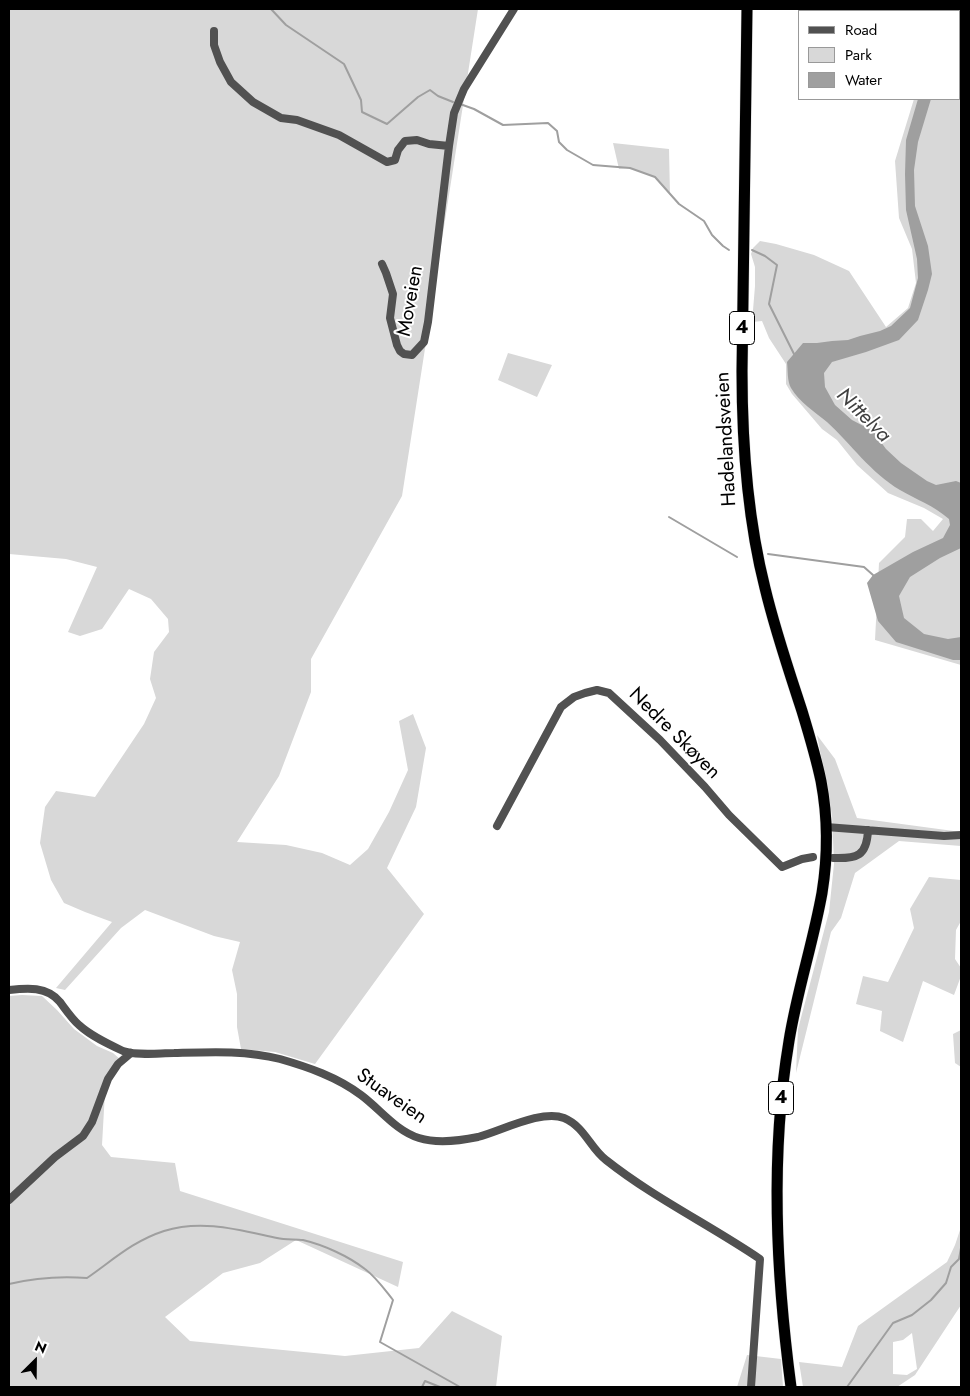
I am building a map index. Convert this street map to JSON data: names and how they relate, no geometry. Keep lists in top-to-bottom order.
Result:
{
  "streets": {
    "highway": ["4", "Hadelandsveien"],
    "street": ["Moveien", "Nedre Skøyen", "Stuaveien"]
  },
  "crossings": [
    ["4", "Hadelandsveien"]
  ],
  "water": ["Nittelva"],
  "legend": ["Road", "Park", "Water"],
  "north": "top right"
}
